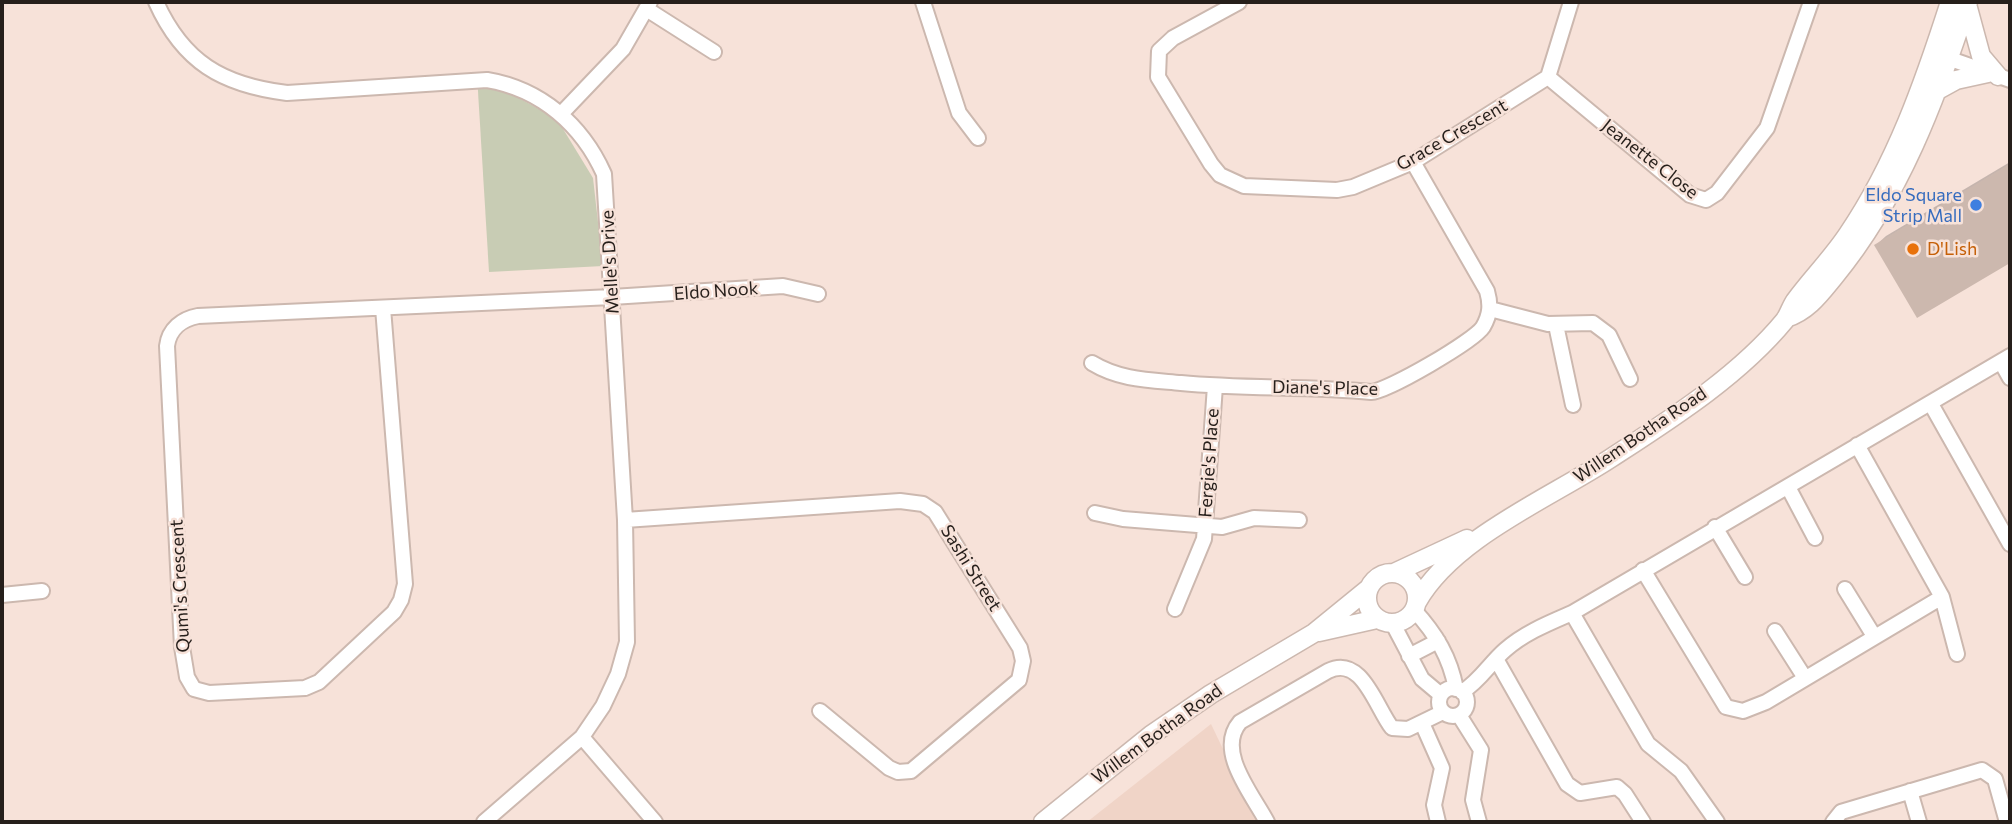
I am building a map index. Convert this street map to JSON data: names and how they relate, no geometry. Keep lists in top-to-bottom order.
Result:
{
  "streets": {
    "street": [
      "Grace Crescent",
      "Jeanette Close",
      "Melle's Drive",
      "Eldo Nook",
      "Diane's Place",
      "Willem Botha Road",
      "Fergie's Place",
      "Sashi Street",
      "Qumi's Crescent"
    ]
  },
  "crossings": [
    ["Grace Crescent", "Jeanette Close"],
    ["Melle's Drive", "Eldo Nook"],
    ["Melle's Drive", "Sashi Street"],
    ["Melle's Drive", "Qumi's Crescent"],
    ["Eldo Nook", "Qumi's Crescent"],
    ["Diane's Place", "Fergie's Place"]
  ],
  "places": ["Eldo Square Strip Mall", "D'Lish"]
}
